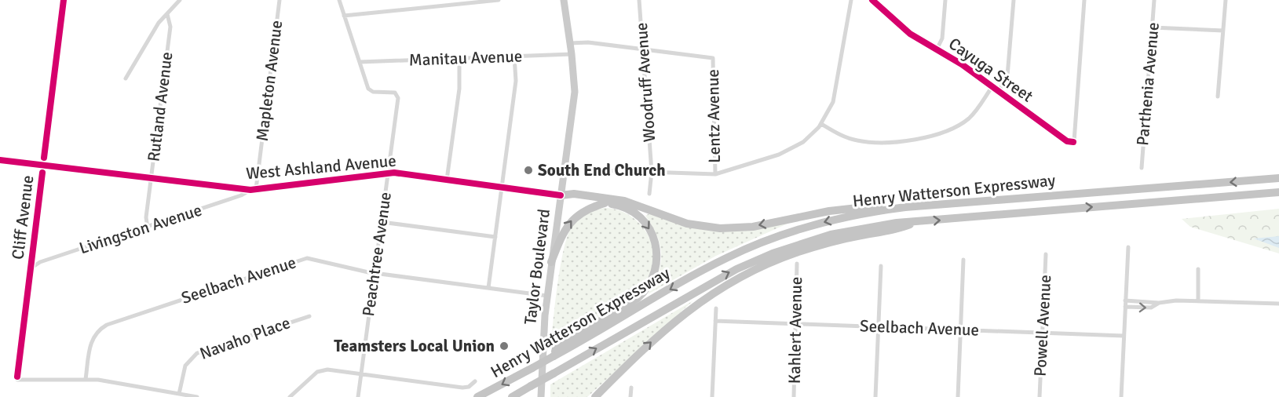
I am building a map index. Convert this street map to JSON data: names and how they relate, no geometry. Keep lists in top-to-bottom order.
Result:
{
  "streets": {
    "highway": ["Henry Watterson Expressway"],
    "main road": ["Taylor Boulevard"],
    "street": [
      "Manitau Avenue",
      "Cayuga Street",
      "Mapleton Avenue",
      "Woodruff Avenue",
      "Parthenia Avenue",
      "Rutland Avenue",
      "Lentz Avenue",
      "West Ashland Avenue",
      "Cliff Avenue",
      "Livingston Avenue",
      "Peachtree Avenue",
      "Seelbach Avenue",
      "Powell Avenue",
      "Kahlert Avenue",
      "Navaho Place"
    ]
  },
  "crossings": [
    ["Manitau Avenue", "Peachtree Avenue"],
    ["Manitau Avenue", "Taylor Boulevard"],
    ["Mapleton Avenue", "West Ashland Avenue"],
    ["Mapleton Avenue", "Livingston Avenue"],
    ["Woodruff Avenue", "Lentz Avenue"],
    ["Rutland Avenue", "West Ashland Avenue"],
    ["Rutland Avenue", "Livingston Avenue"],
    ["West Ashland Avenue", "Cliff Avenue"],
    ["West Ashland Avenue", "Livingston Avenue"],
    ["West Ashland Avenue", "Peachtree Avenue"],
    ["West Ashland Avenue", "Taylor Boulevard"],
    ["Cliff Avenue", "Livingston Avenue"],
    ["Cliff Avenue", "Seelbach Avenue"],
    ["Peachtree Avenue", "Seelbach Avenue"],
    ["Taylor Boulevard", "Seelbach Avenue"],
    ["Seelbach Avenue", "Powell Avenue"],
    ["Seelbach Avenue", "Kahlert Avenue"]
  ],
  "places": ["South End Church", "Teamsters Local Union"]
}
